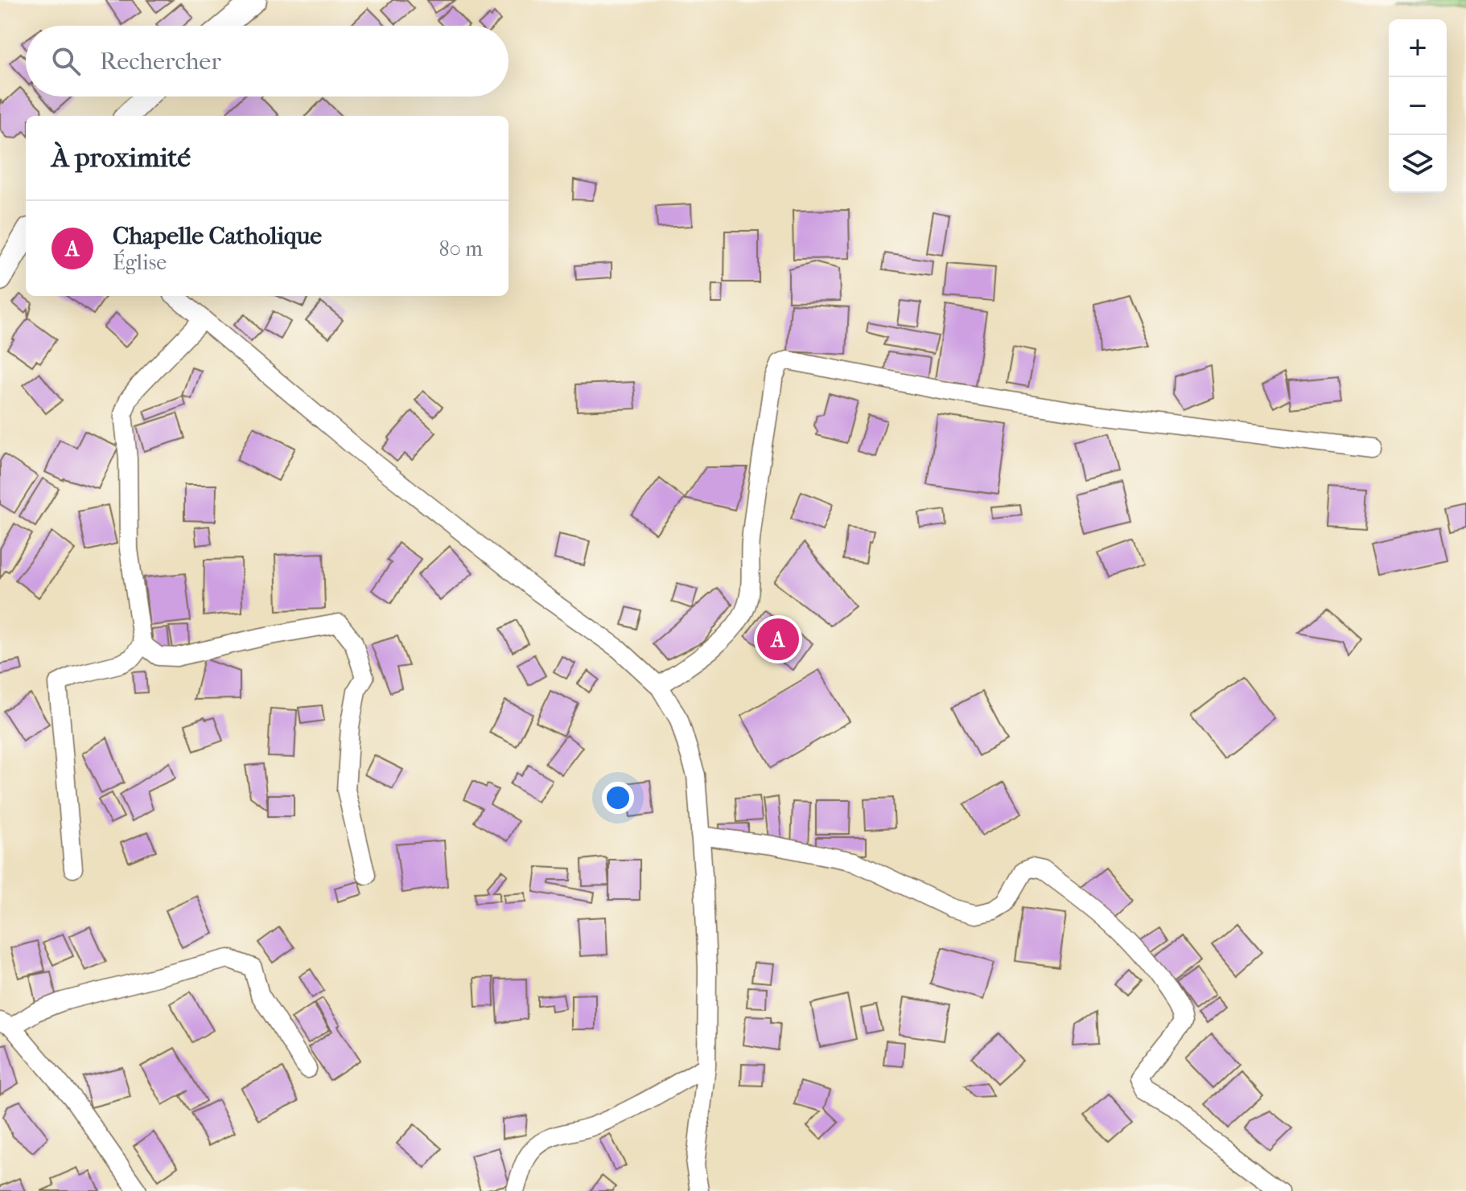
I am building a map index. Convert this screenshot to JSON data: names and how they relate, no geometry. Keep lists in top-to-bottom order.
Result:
{
  "page": {
    "map_buttons": ["+", "−"],
    "search": "Rechercher",
    "heading": "À proximité",
    "list": [
      {
        "mark": "A",
        "name": "Chapelle Catholique",
        "note": "Église",
        "value": "80 m"
      }
    ],
    "pins": "A"
  }
}
